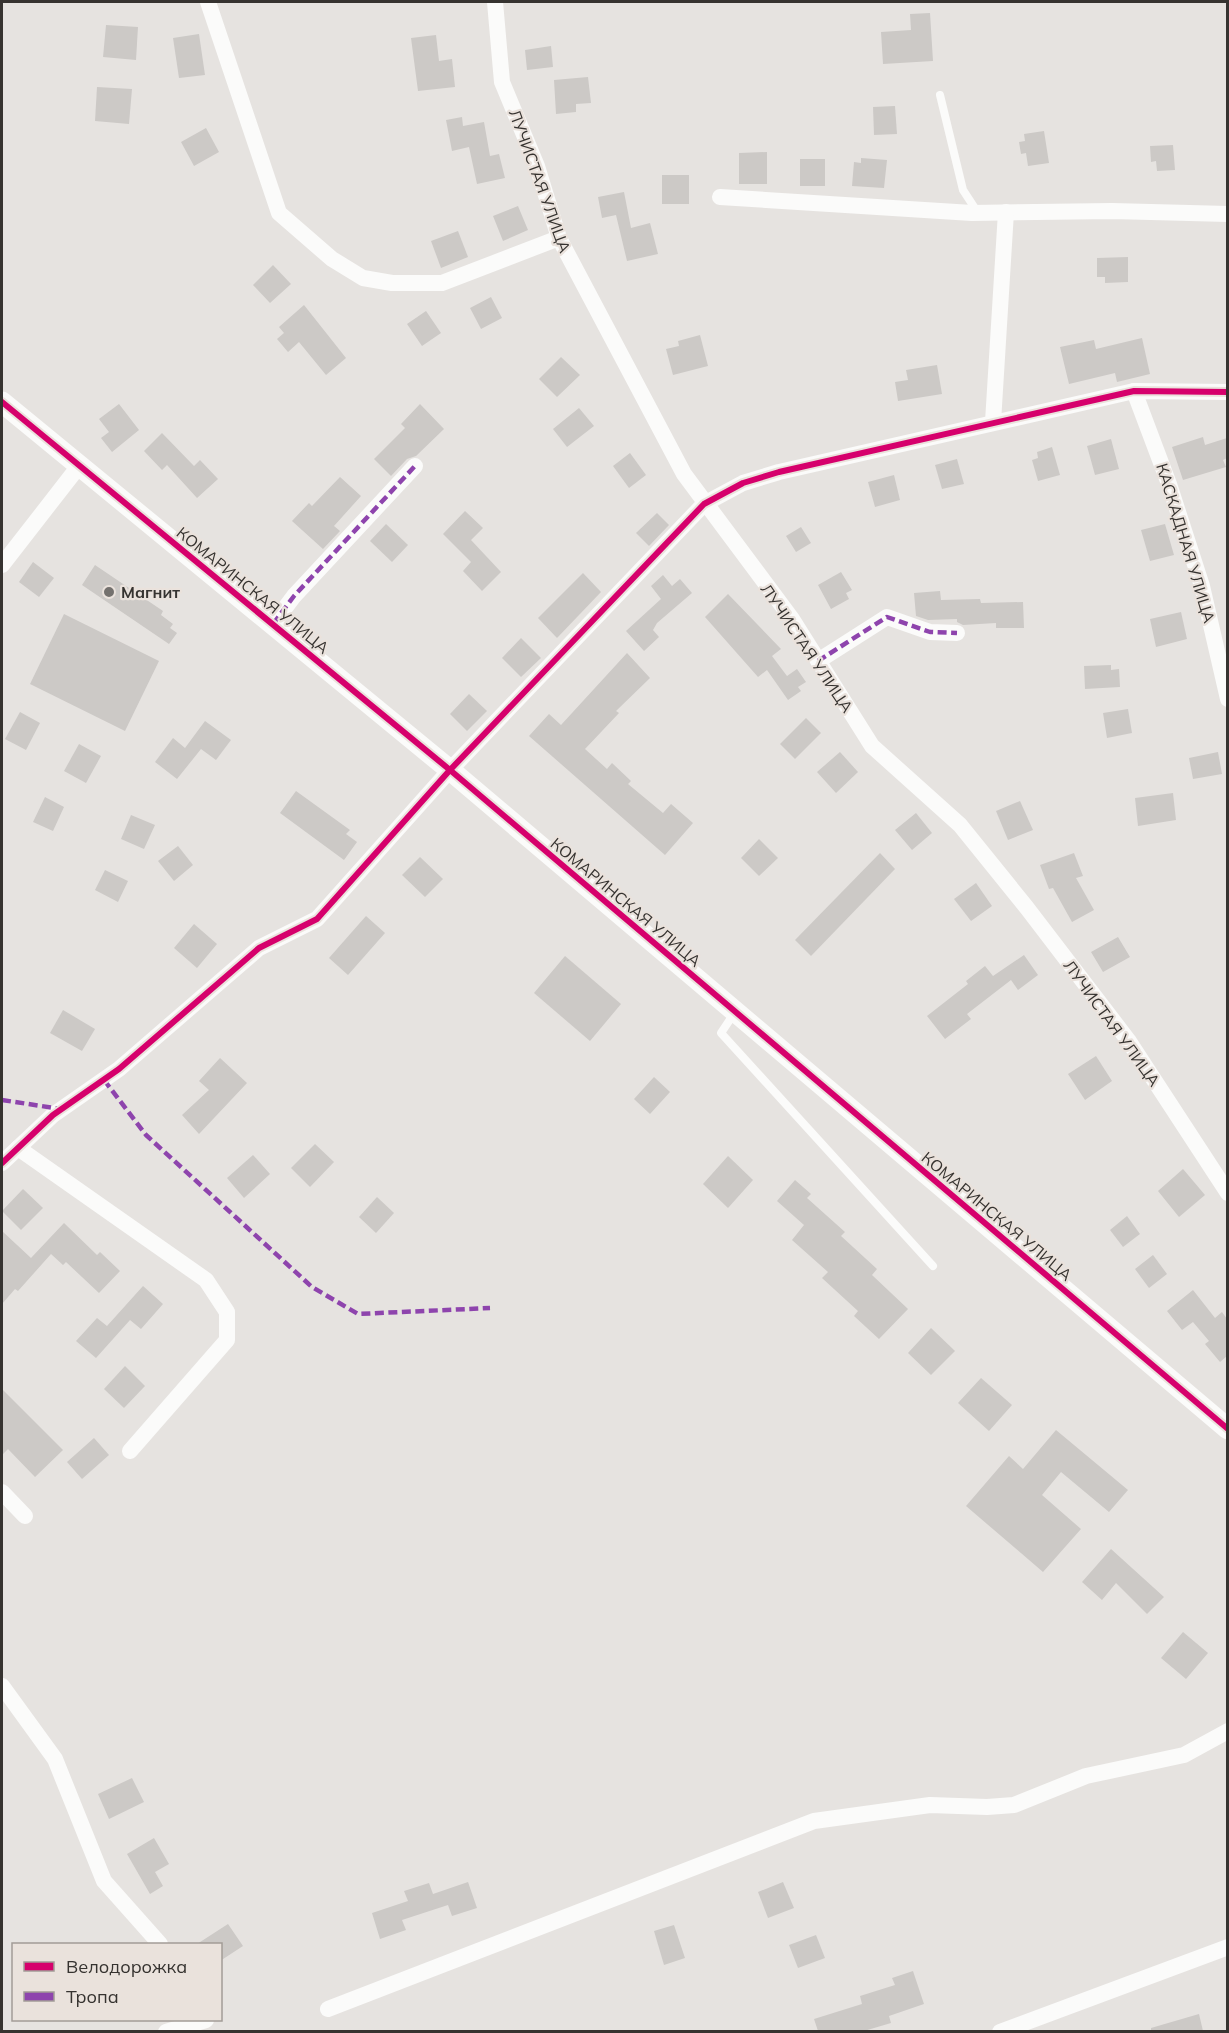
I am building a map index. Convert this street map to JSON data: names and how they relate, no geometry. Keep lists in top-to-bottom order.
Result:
{
  "streets": {
    "street": ["ЛУЧИСТАЯ УЛИЦА", "КАСКАДНАЯ УЛИЦА", "КОМАРИНСКАЯ УЛИЦА"]
  },
  "places": ["Магнит"],
  "legend": ["Велодорожка", "Тропа"]
}
